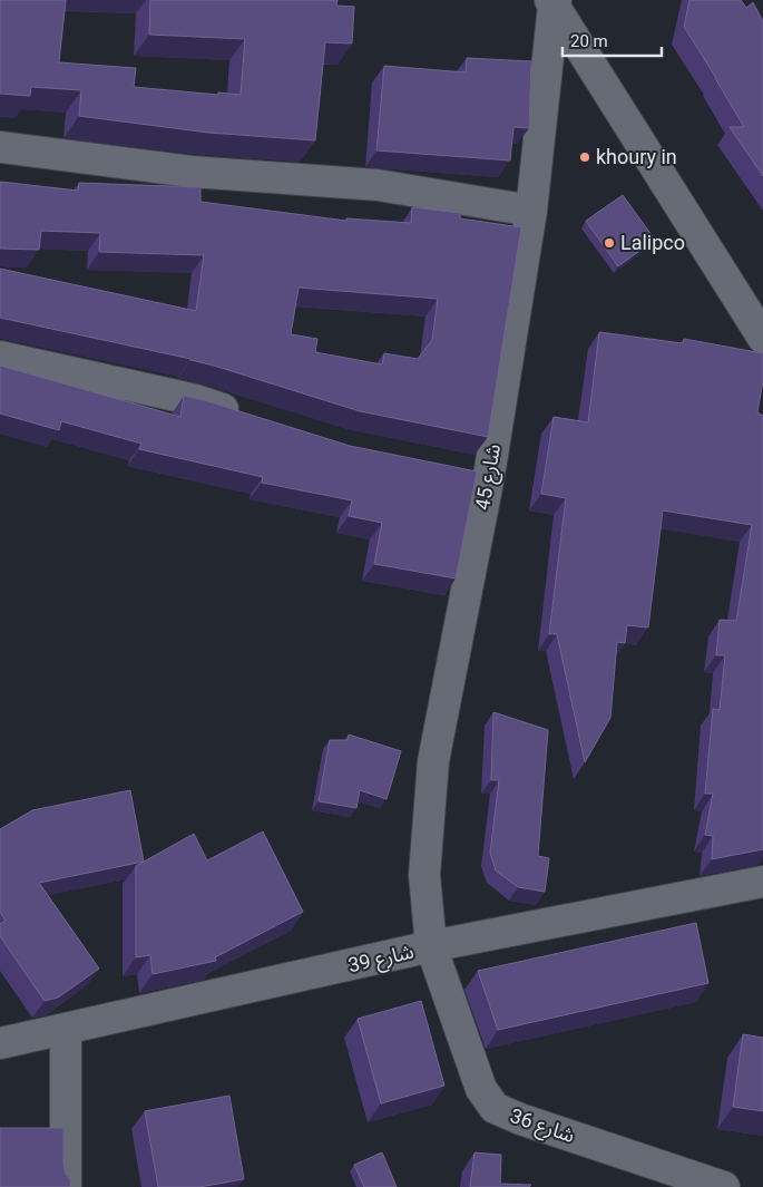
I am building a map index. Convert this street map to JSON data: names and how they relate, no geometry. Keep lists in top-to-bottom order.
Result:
{
  "streets": {
    "street": ["شارع 45", "شارع 39", "شارع 36"]
  },
  "crossings": [
    ["شارع 45", "شارع 39"],
    ["شارع 45", "شارع 36"],
    ["شارع 39", "شارع 36"]
  ],
  "places": ["khoury in", "Lalipco"],
  "scale_bar": "20 m"
}
